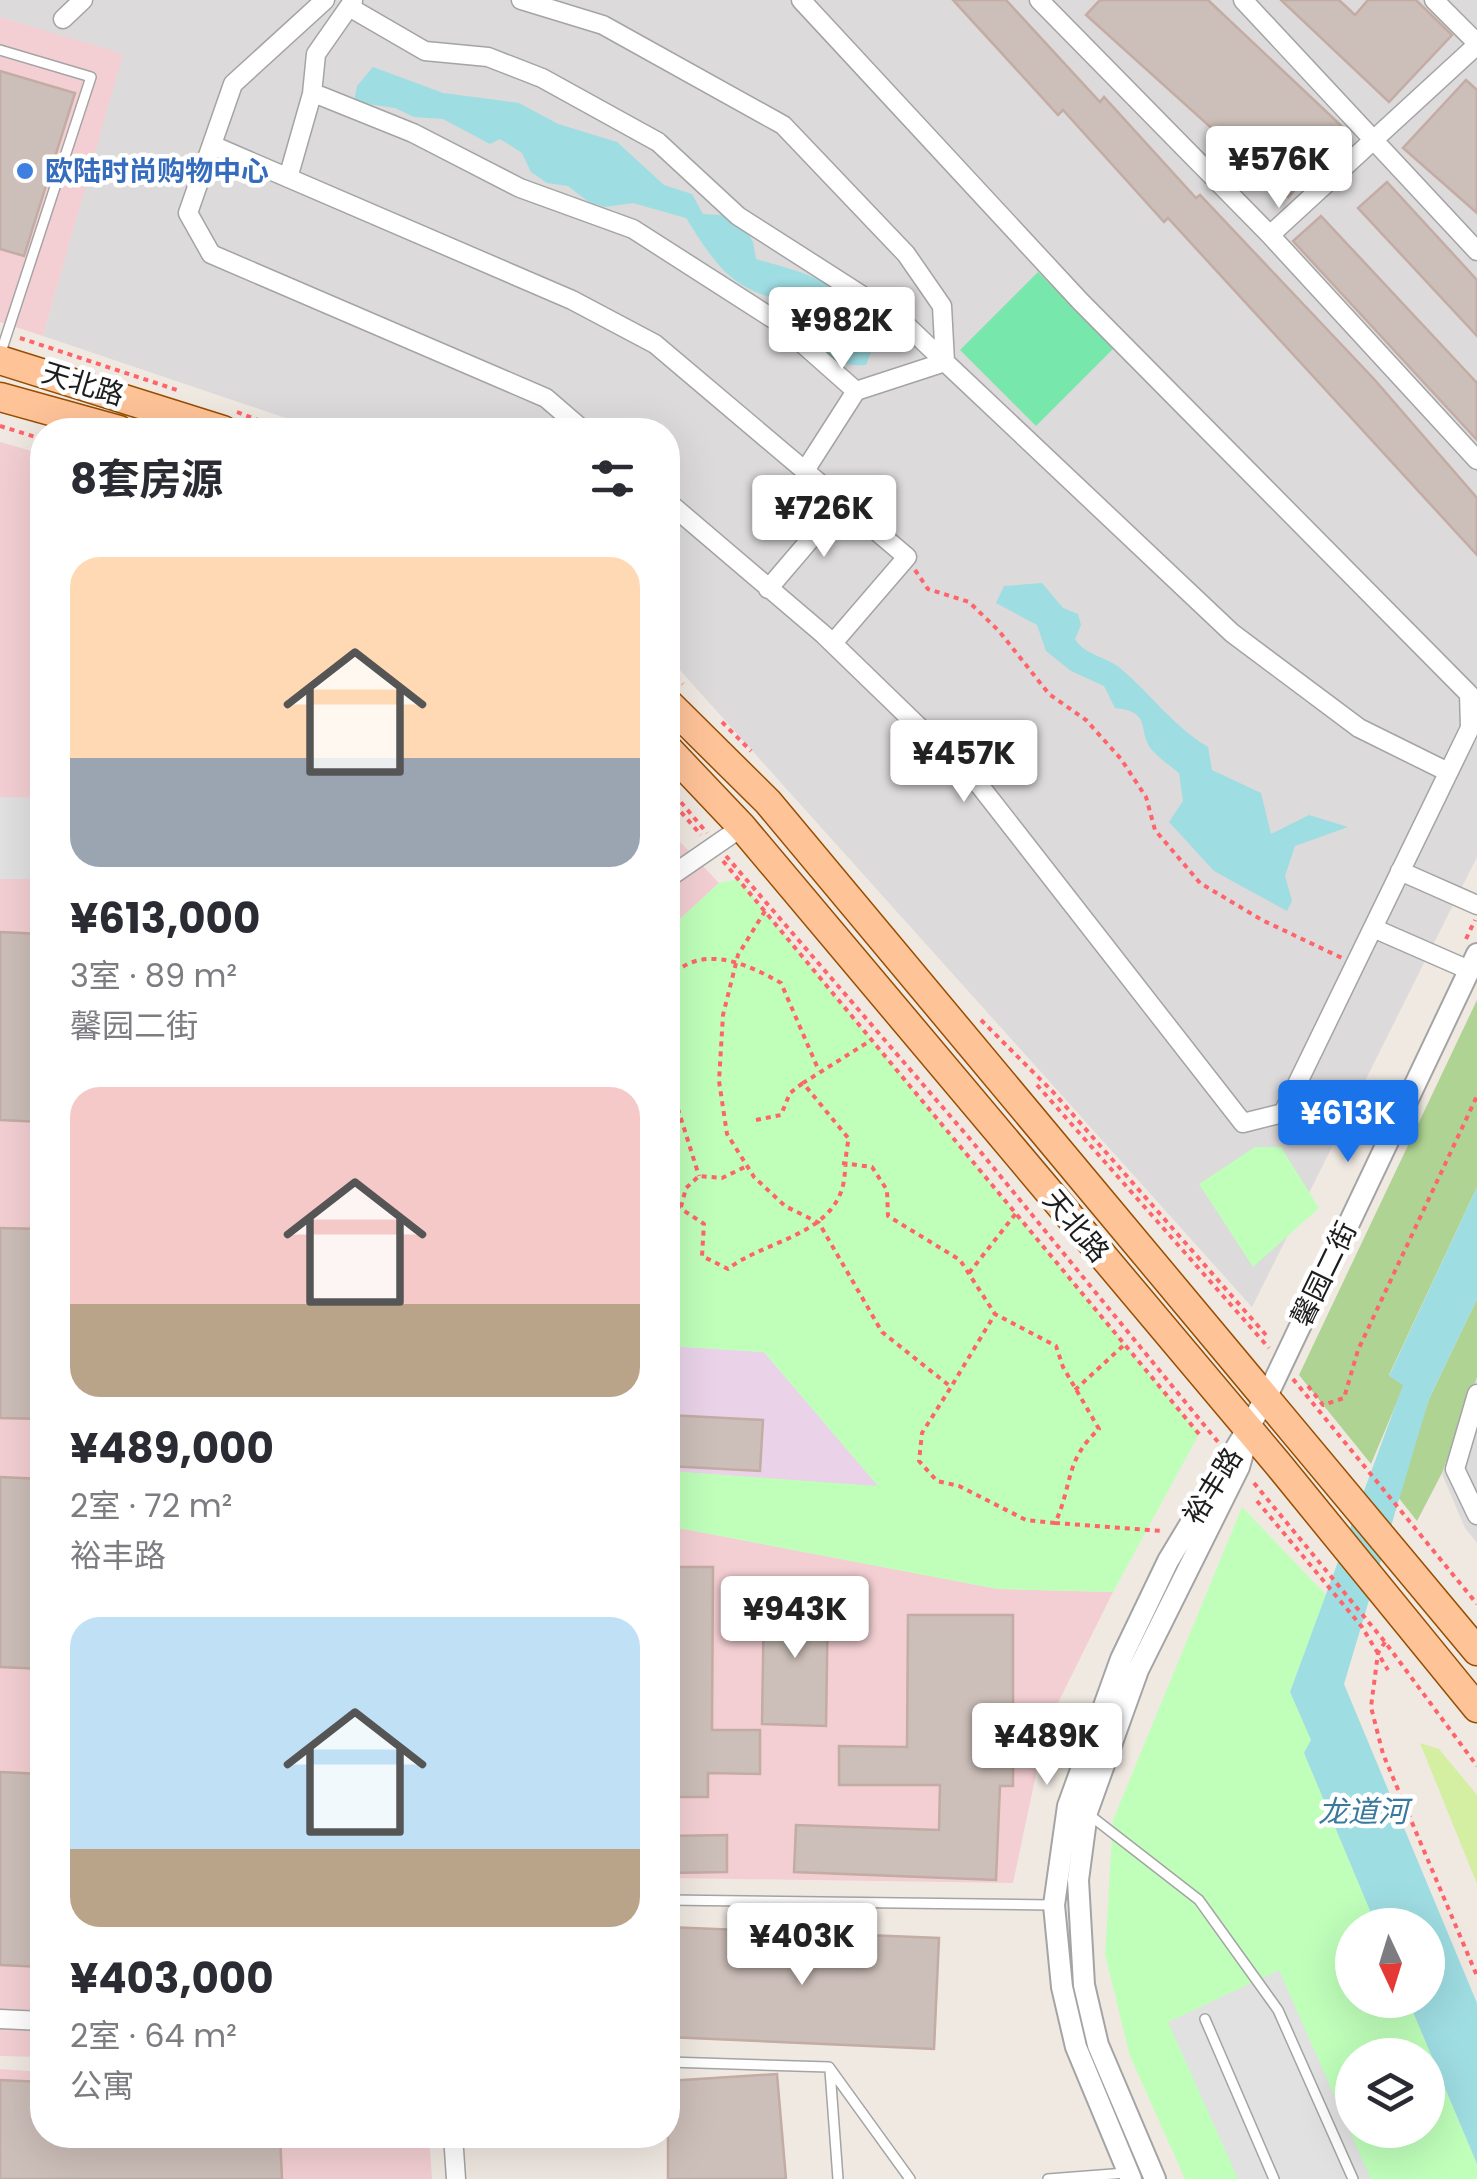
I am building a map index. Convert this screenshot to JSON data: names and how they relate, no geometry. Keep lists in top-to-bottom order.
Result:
{
  "streets": {
    "main road": ["天北路"],
    "street": ["馨园二街", "裕丰路"]
  },
  "crossings": [
    ["天北路", "馨园二街"],
    ["天北路", "裕丰路"],
    ["馨园二街", "裕丰路"]
  ],
  "water": ["龙道河"],
  "places": ["欧陆时尚购物中心"],
  "north": "bottom",
  "page": {
    "price": [
      "¥576K",
      "¥982K",
      "¥726K",
      "¥457K",
      "¥613K",
      "¥943K",
      "¥489K",
      "¥403K"
    ],
    "heading": "8套房源",
    "list": [
      {
        "name": "¥613,000",
        "note": "3室 · 89 m² · 馨园二街"
      },
      {
        "name": "¥489,000",
        "note": "2室 · 72 m² · 裕丰路"
      },
      {
        "name": "¥403,000",
        "note": "2室 · 64 m² · 公寓"
      }
    ]
  }
}
